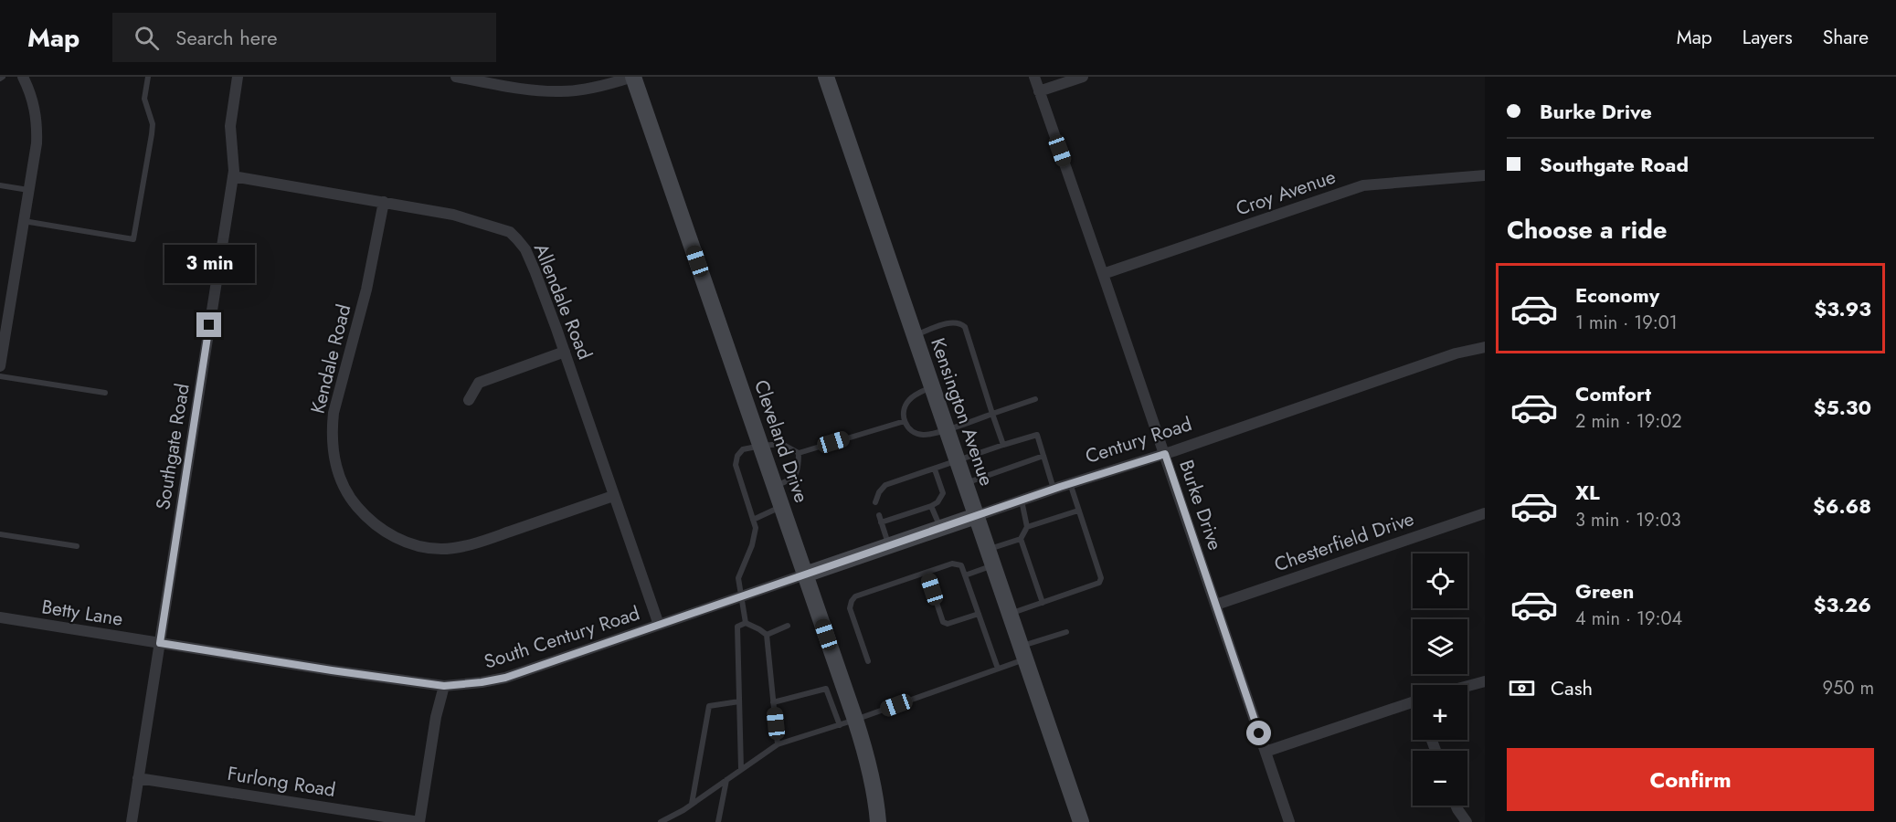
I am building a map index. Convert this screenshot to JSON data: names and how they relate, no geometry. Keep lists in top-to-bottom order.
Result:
{
  "streets": {
    "street": [
      "Croy Avenue",
      "Allendale Road",
      "Kendale Road",
      "Kensington Avenue",
      "Century Road",
      "Cleveland Drive",
      "Southgate Road",
      "Burke Drive",
      "Chesterfield Drive",
      "Betty Lane",
      "South Century Road",
      "Furlong Road"
    ]
  },
  "crossings": [
    ["Croy Avenue", "Burke Drive"],
    ["Allendale Road", "Kendale Road"],
    ["Allendale Road", "Southgate Road"],
    ["Allendale Road", "South Century Road"],
    ["Kensington Avenue", "Century Road"],
    ["Century Road", "Cleveland Drive"],
    ["Century Road", "Burke Drive"],
    ["Century Road", "South Century Road"],
    ["Cleveland Drive", "South Century Road"],
    ["Southgate Road", "Betty Lane"],
    ["Southgate Road", "South Century Road"],
    ["Southgate Road", "Furlong Road"],
    ["Burke Drive", "Chesterfield Drive"],
    ["Betty Lane", "South Century Road"]
  ],
  "page": {
    "header": "Map",
    "search": "Search here",
    "nav": ["Map", "Layers", "Share"],
    "banner": ["Burke Drive", "Southgate Road"],
    "heading": "Choose a ride",
    "bubble": "3 min",
    "list": [
      {
        "name": "Economy",
        "note": "1 min · 19:01",
        "value": "$3.93"
      },
      {
        "name": "Comfort",
        "note": "2 min · 19:02",
        "value": "$5.30"
      },
      {
        "name": "XL",
        "note": "3 min · 19:03",
        "value": "$6.68"
      },
      {
        "name": "Green",
        "note": "4 min · 19:04",
        "value": "$3.26"
      }
    ],
    "map_buttons": ["+", "−"],
    "pay": ["Cash", "950 m"],
    "buttons": "Confirm"
  }
}
